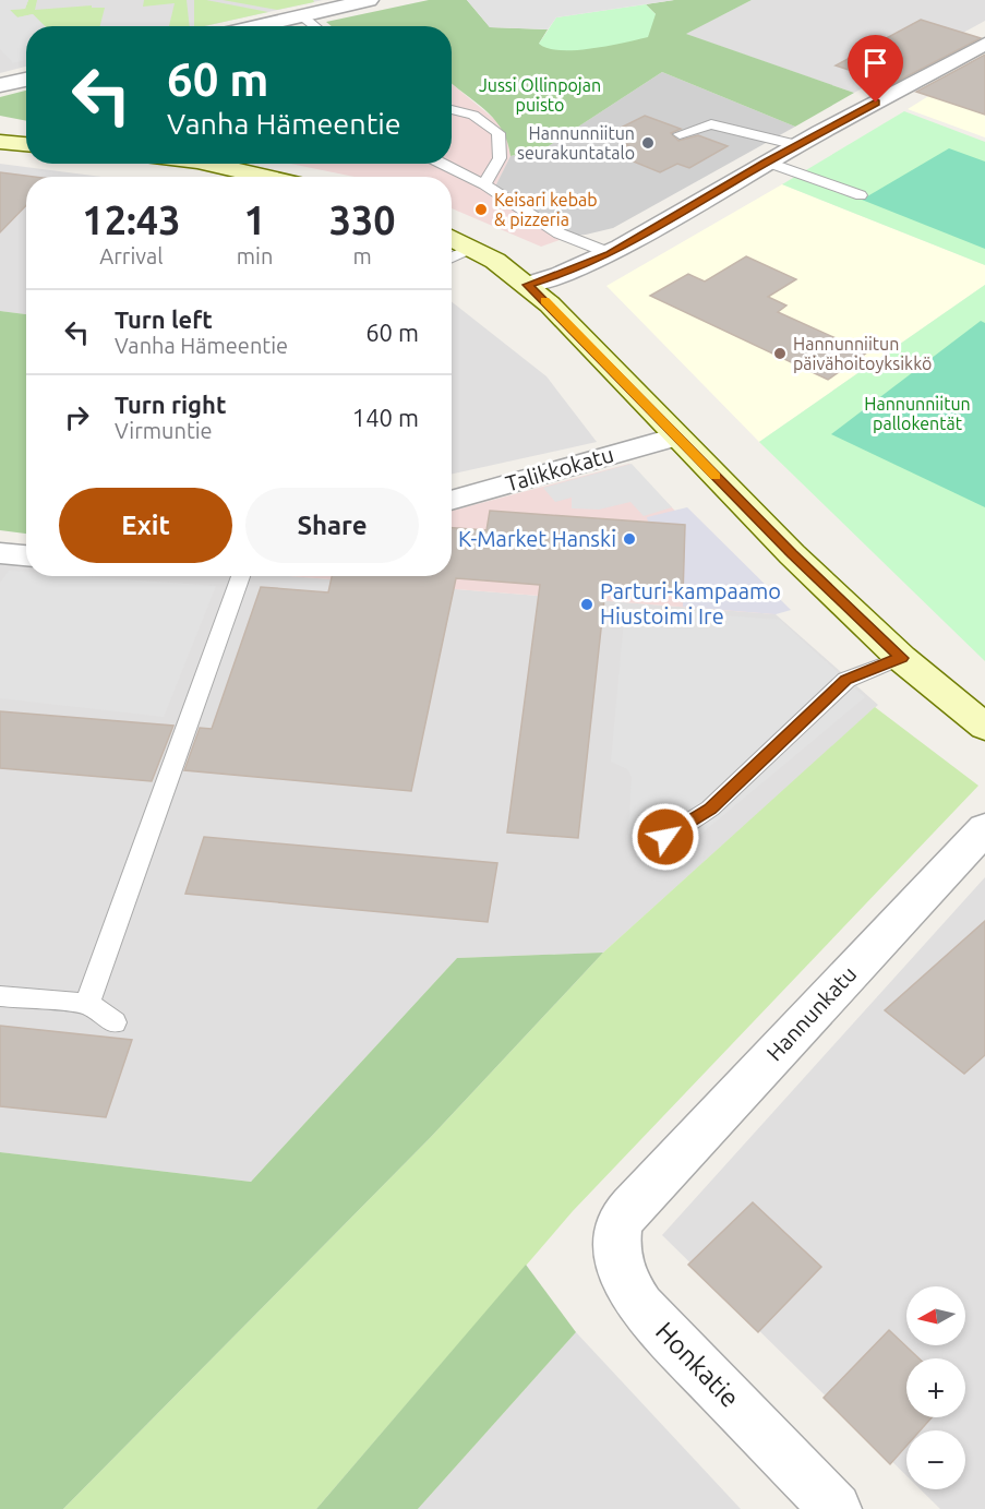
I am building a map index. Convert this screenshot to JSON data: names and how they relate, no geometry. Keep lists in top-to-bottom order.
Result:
{
  "streets": {
    "street": ["Talikkokatu", "Hannunkatu", "Honkatie"]
  },
  "crossings": [
    ["Hannunkatu", "Honkatie"]
  ],
  "parks": ["Jussi Ollinpojan puisto", "Hannunniitun pallokentät"],
  "places": [
    "Hannunniitun seurakuntatalo",
    "Keisari kebab & pizzeria",
    "Hannunniitun päivähoitoyksikkö",
    "K-Market Hanski",
    "Parturi-kampaamo Hiustoimi Ire"
  ],
  "north": "left",
  "page": {
    "turn": ["60 m", "Vanha Hämeentie"],
    "eta": [
      "12:43",
      "Arrival",
      "1",
      "min",
      "330",
      "m"
    ],
    "list": [
      {
        "name": "Turn left",
        "note": "Vanha Hämeentie",
        "value": "60 m"
      },
      {
        "name": "Turn right",
        "note": "Virmuntie",
        "value": "140 m"
      }
    ],
    "buttons": ["Exit", "Share"],
    "map_buttons": ["+", "−"]
  }
}
